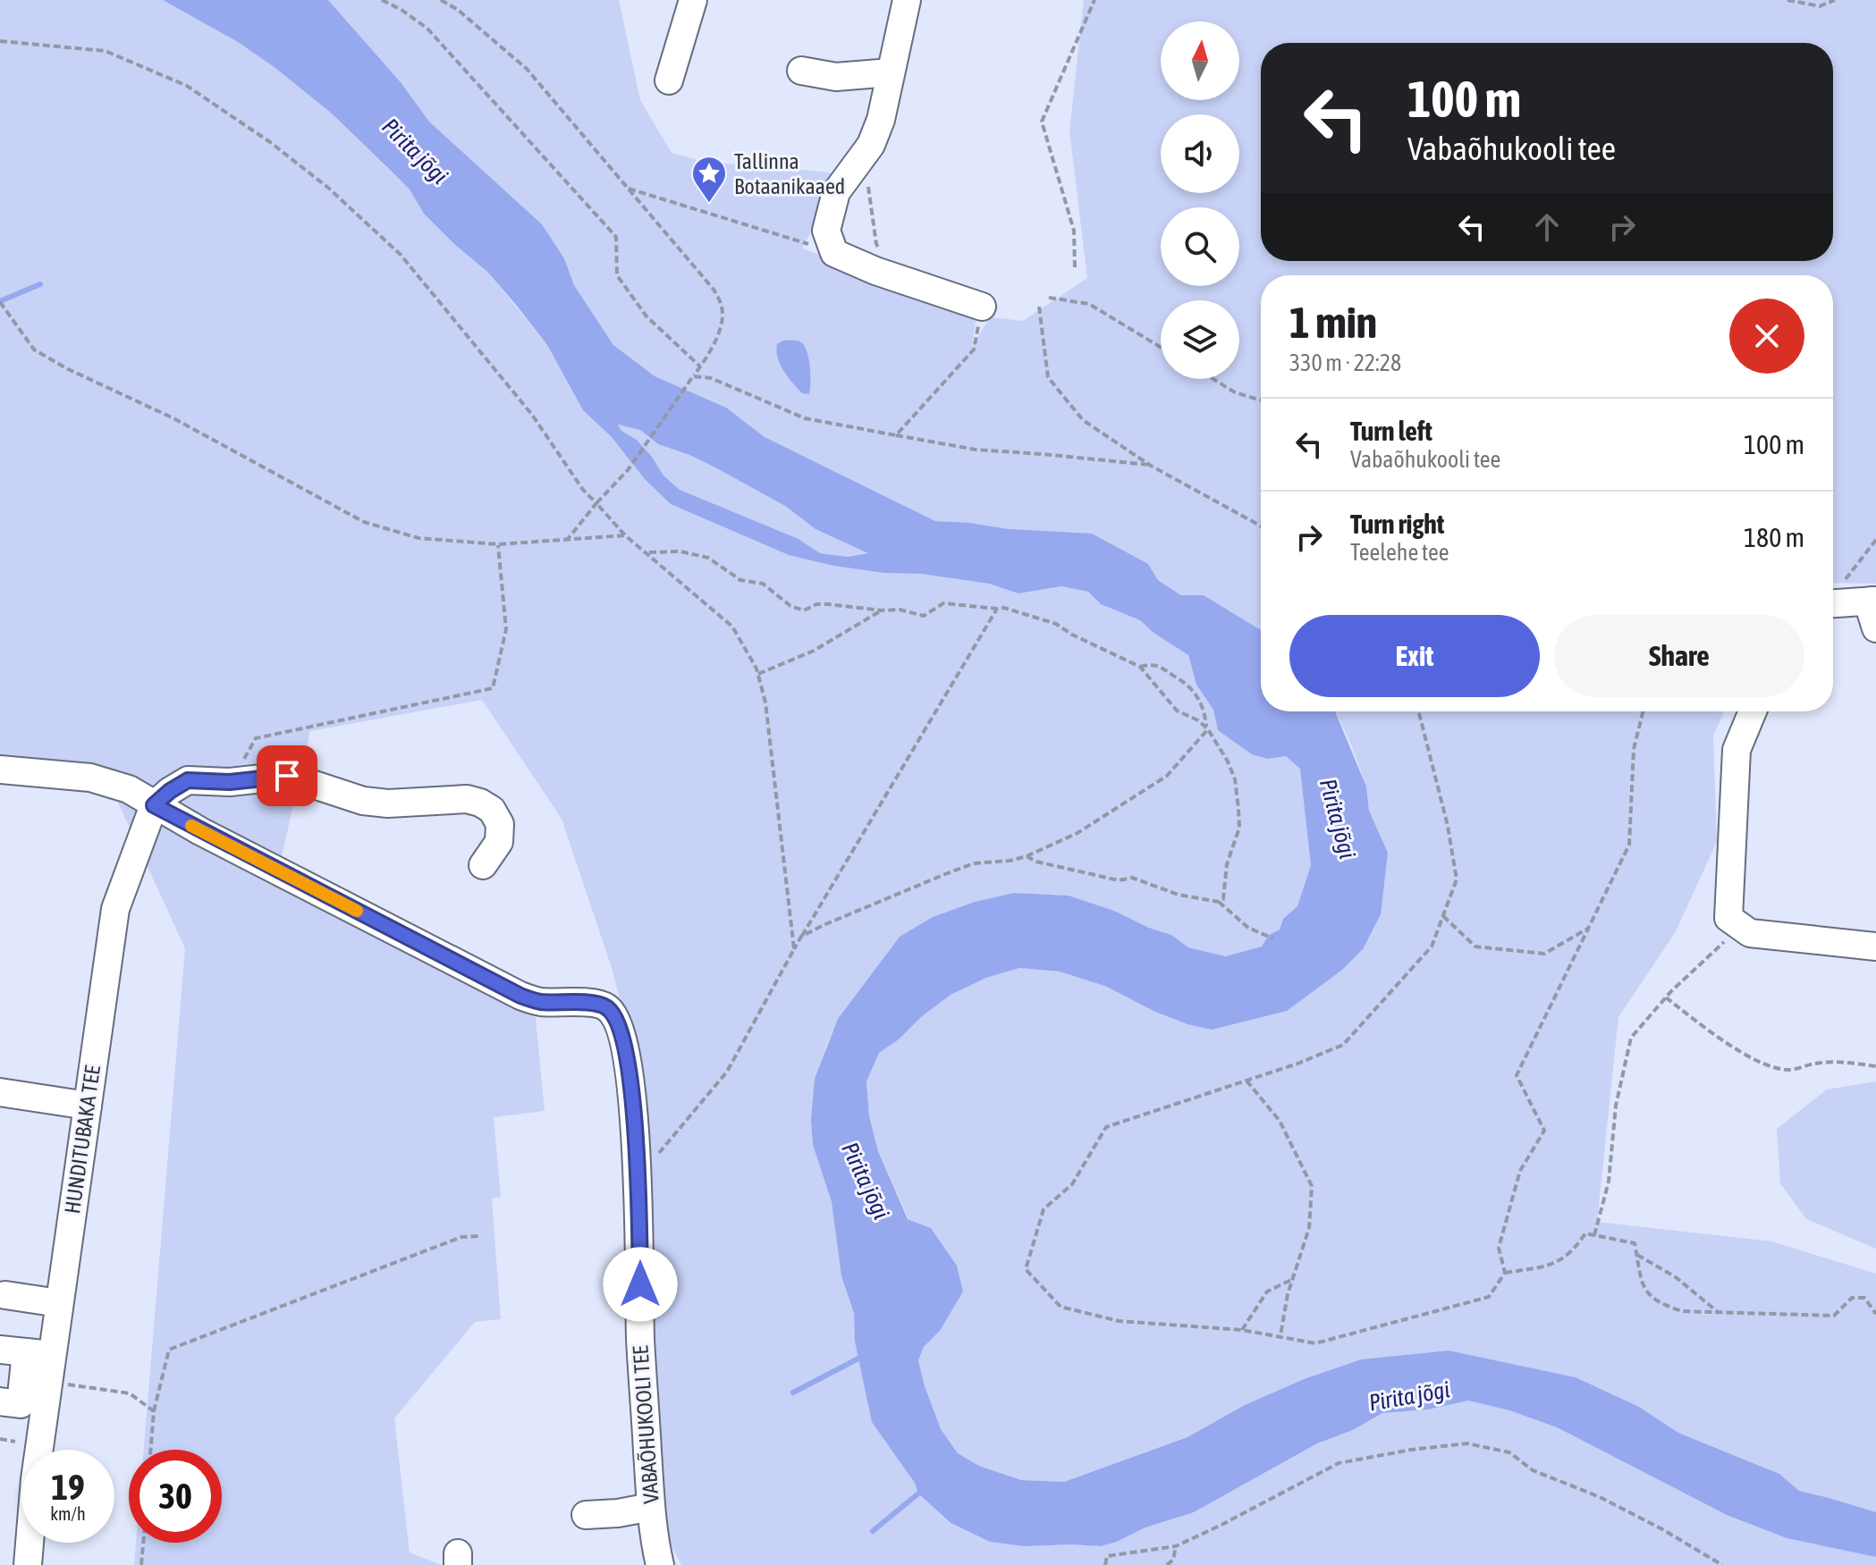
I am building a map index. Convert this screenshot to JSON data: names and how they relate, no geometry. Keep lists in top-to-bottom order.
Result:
{
  "streets": {
    "street": ["HUNDITUBAKA TEE", "VABAÕHUKOOLI TEE"]
  },
  "crossings": [
    ["HUNDITUBAKA TEE", "VABAÕHUKOOLI TEE"]
  ],
  "water": ["Pirita jõgi"],
  "places": {
    "place": ["Tallinna Botaanikaaed"]
  },
  "north": "top",
  "page": {
    "turn": ["100 m", "Vabaõhukooli tee"],
    "heading": ["1 min", "330 m · 22:28"],
    "list": [
      {
        "name": "Turn left",
        "note": "Vabaõhukooli tee",
        "value": "100 m"
      },
      {
        "name": "Turn right",
        "note": "Teelehe tee",
        "value": "180 m"
      }
    ],
    "buttons": ["Exit", "Share"],
    "speed": "19 km/h",
    "limit": "30"
  }
}
